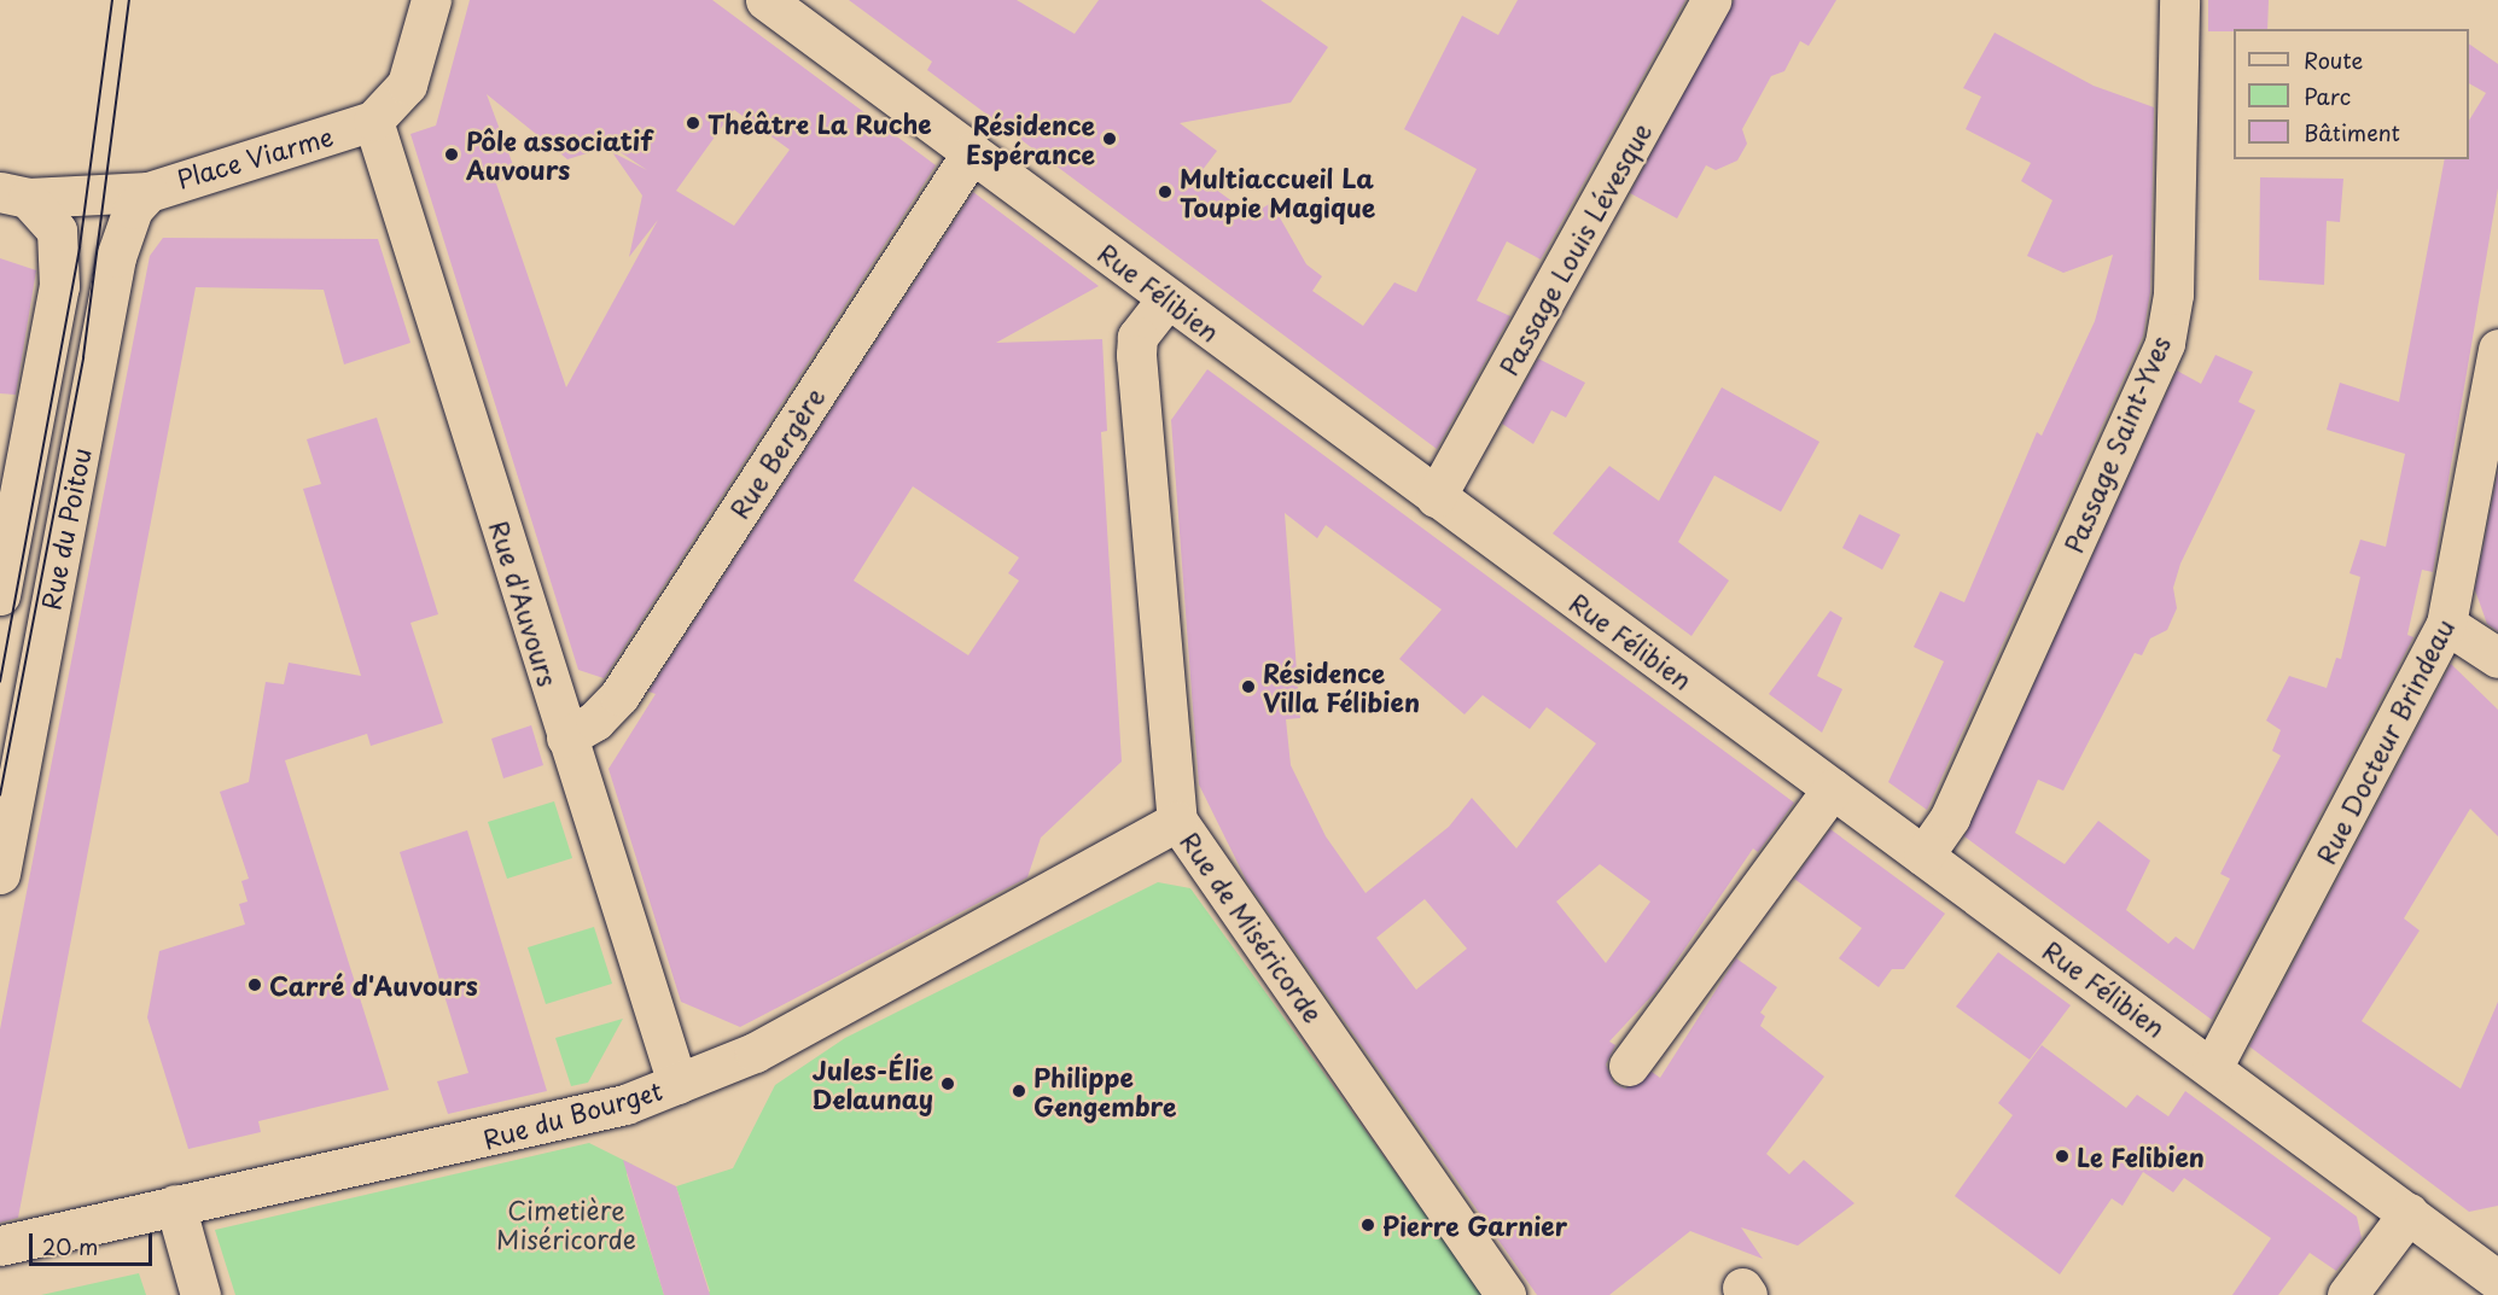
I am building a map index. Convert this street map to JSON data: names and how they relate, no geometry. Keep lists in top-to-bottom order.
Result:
{
  "streets": {
    "street": [
      "Place Viarme",
      "Passage Louis Lévesque",
      "Rue Félibien",
      "Passage Saint-Yves",
      "Rue Bergère",
      "Rue du Poitou",
      "Rue d'Auvours",
      "Rue Docteur Brindeau",
      "Rue de Miséricorde",
      "Rue du Bourget"
    ]
  },
  "crossings": [
    ["Place Viarme", "Rue du Poitou"],
    ["Place Viarme", "Rue d'Auvours"],
    ["Passage Louis Lévesque", "Rue Félibien"],
    ["Rue Félibien", "Passage Saint-Yves"],
    ["Rue Félibien", "Rue Bergère"],
    ["Rue Félibien", "Rue Docteur Brindeau"],
    ["Rue Félibien", "Rue de Miséricorde"],
    ["Rue Bergère", "Rue d'Auvours"],
    ["Rue d'Auvours", "Rue du Bourget"],
    ["Rue de Miséricorde", "Rue du Bourget"]
  ],
  "parks": ["Cimetière Miséricorde"],
  "places": [
    "Théâtre La Ruche",
    "Résidence Espérance",
    "Pôle associatif Auvours",
    "Multiaccueil La Toupie Magique",
    "Résidence Villa Félibien",
    "Carré d'Auvours",
    "Jules-Élie Delaunay",
    "Philippe Gengembre",
    "Le Felibien",
    "Pierre Garnier"
  ],
  "legend": ["Route", "Parc", "Bâtiment"],
  "scale_bar": "20 m"
}
